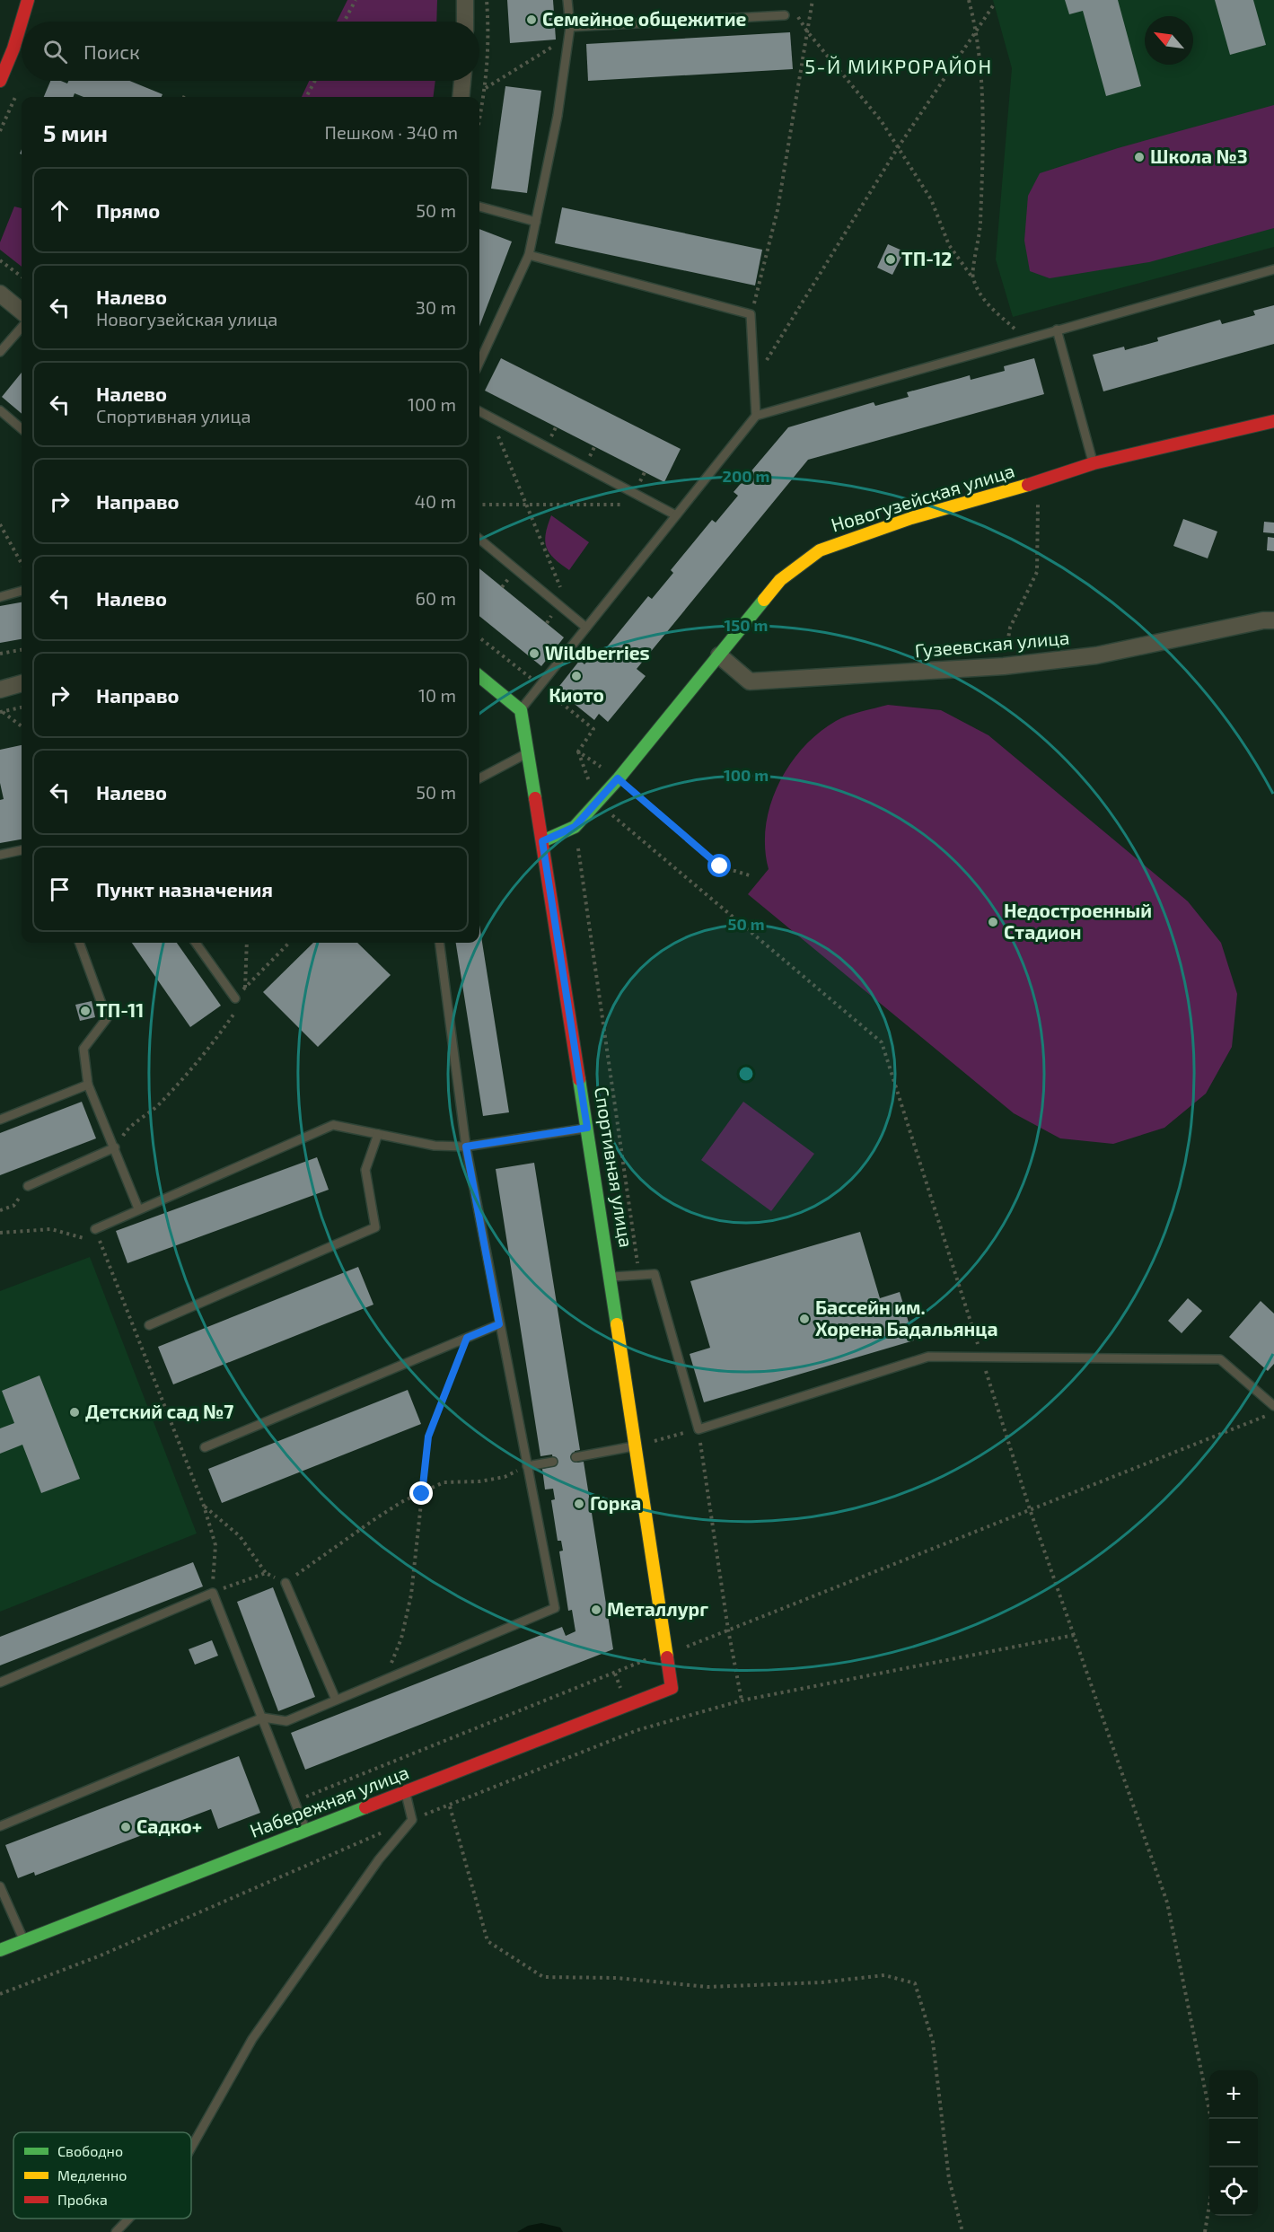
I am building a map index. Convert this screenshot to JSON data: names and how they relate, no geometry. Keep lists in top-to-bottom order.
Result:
{
  "streets": {
    "street": [
      "Новогузейская улица",
      "Гузеевская улица",
      "Спортивная улица",
      "Набережная улица"
    ]
  },
  "crossings": [
    ["Новогузейская улица", "Гузеевская улица"],
    ["Новогузейская улица", "Спортивная улица"],
    ["Спортивная улица", "Набережная улица"]
  ],
  "districts": ["5-Й МИКРОРАЙОН"],
  "places": [
    "Семейное общежитие",
    "Школа №3",
    "ТП-12",
    "Wildberries",
    "Киото",
    "Недостроенный Стадион",
    "ТП-11",
    "Бассейн им. Хорена Бадальянца",
    "Детский сад №7",
    "Горка",
    "Металлург",
    "Садко+"
  ],
  "legend": ["Свободно", "Медленно", "Пробка"],
  "north": "top left",
  "page": {
    "search": "Поиск",
    "heading": ["5 мин", "Пешком · 340 m"],
    "list": [
      ["Прямо", "50 m"],
      ["Налево", "Новогузейская улица", "30 m"],
      ["Налево", "Спортивная улица", "100 m"],
      ["Направо", "40 m"],
      ["Налево", "60 m"],
      ["Направо", "10 m"],
      ["Налево", "50 m"],
      "Пункт назначения"
    ],
    "map_buttons": ["+", "−"]
  },
  "rings": [
    "200 m",
    "150 m",
    "100 m",
    "50 m"
  ]
}
